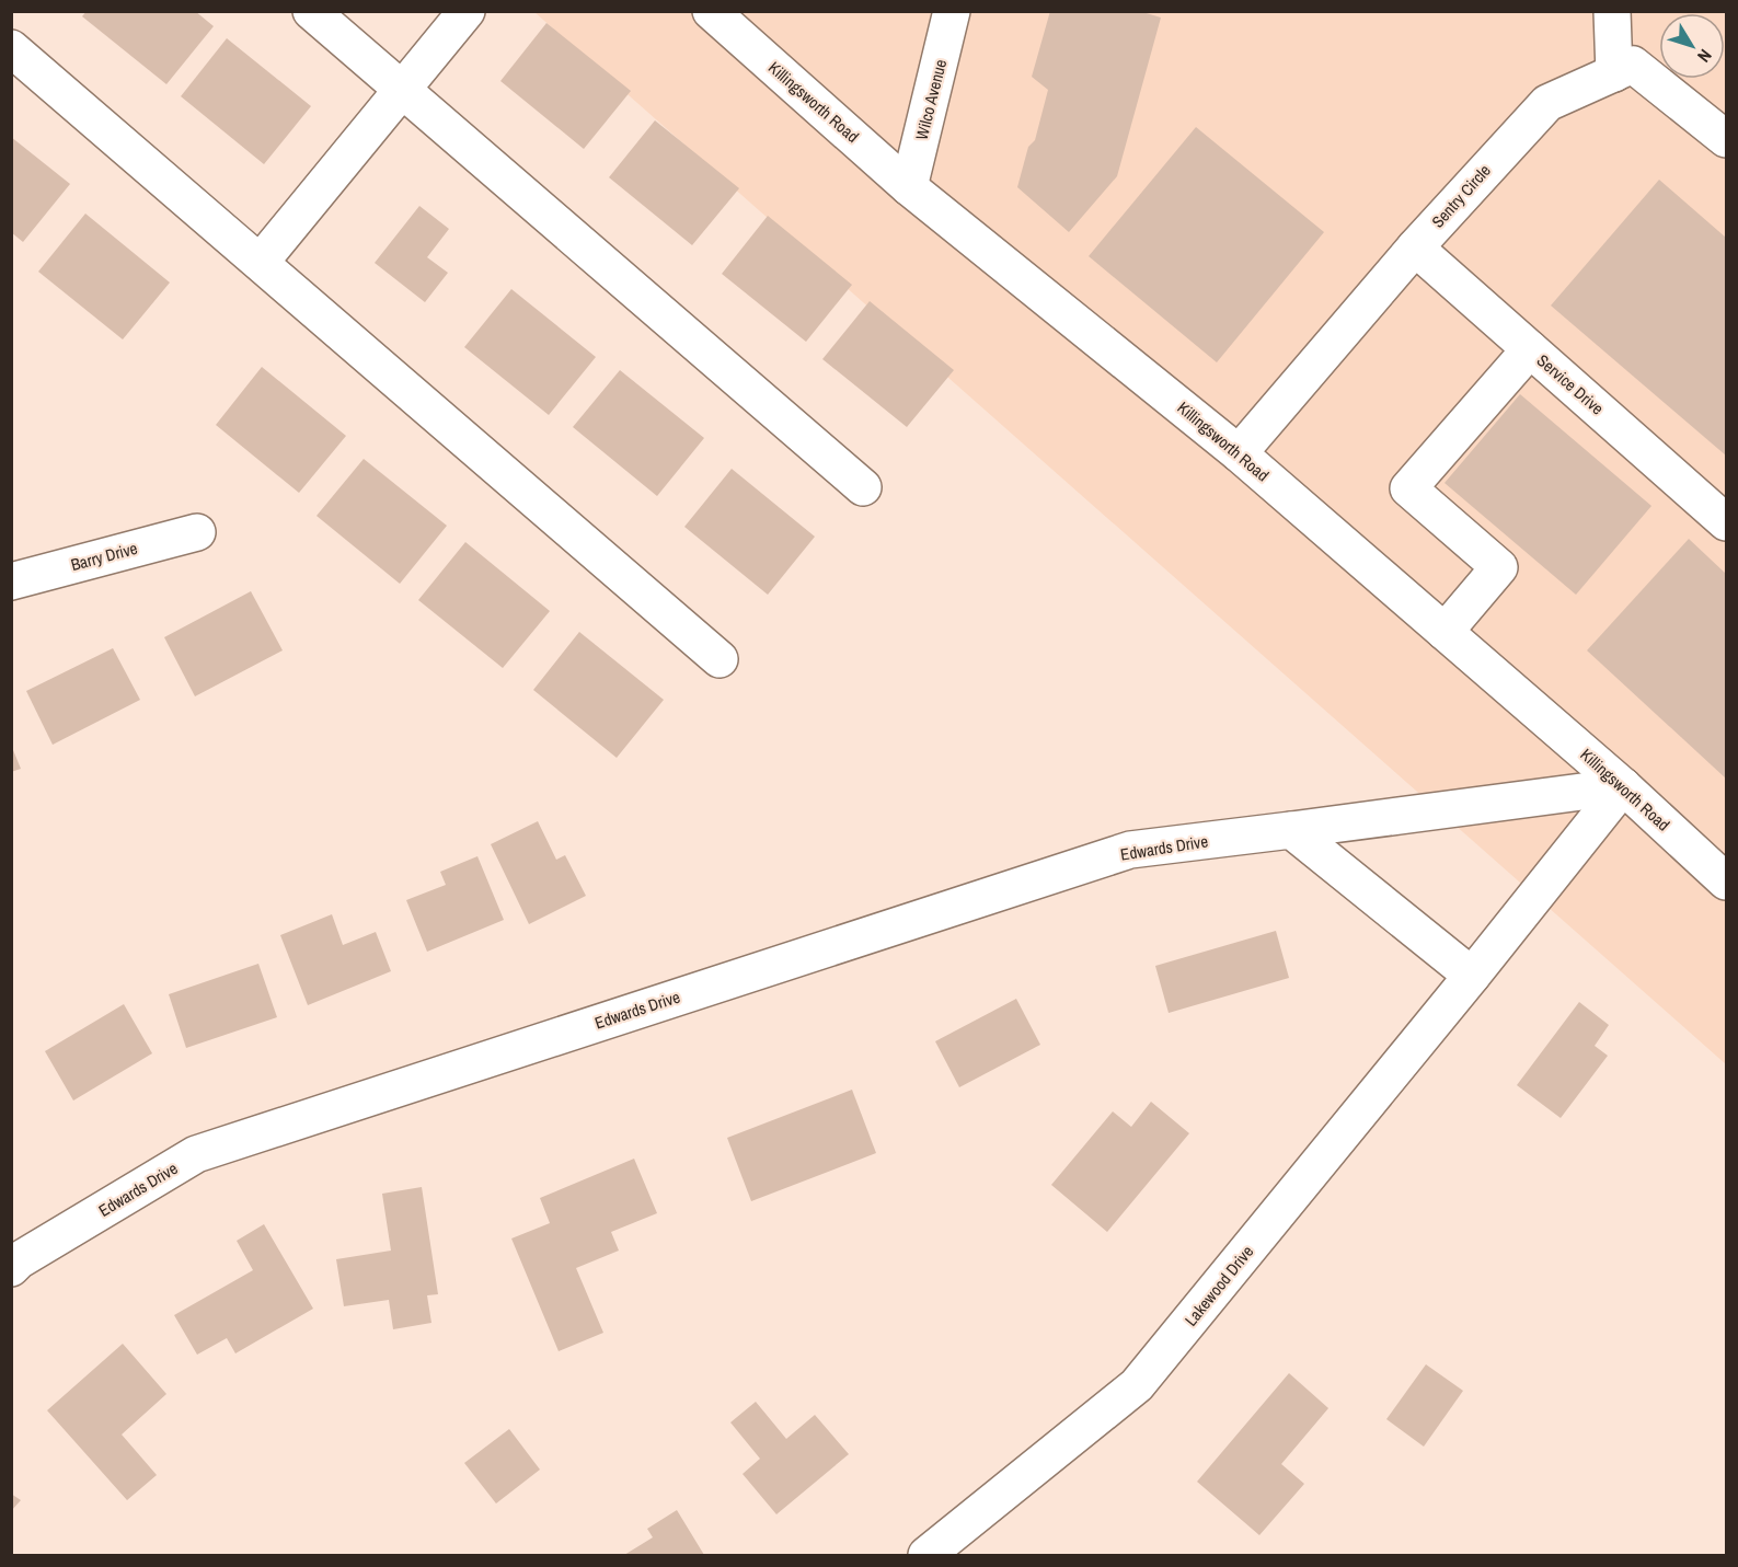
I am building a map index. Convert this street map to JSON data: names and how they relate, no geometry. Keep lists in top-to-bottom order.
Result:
{
  "streets": {
    "street": [
      "Wilco Avenue",
      "Killingsworth Road",
      "Sentry Circle",
      "Service Drive",
      "Barry Drive",
      "Edwards Drive",
      "Lakewood Drive"
    ]
  },
  "crossings": [
    ["Wilco Avenue", "Killingsworth Road"],
    ["Killingsworth Road", "Sentry Circle"],
    ["Killingsworth Road", "Edwards Drive"],
    ["Killingsworth Road", "Lakewood Drive"],
    ["Sentry Circle", "Service Drive"],
    ["Edwards Drive", "Lakewood Drive"]
  ],
  "north": "bottom right"
}
